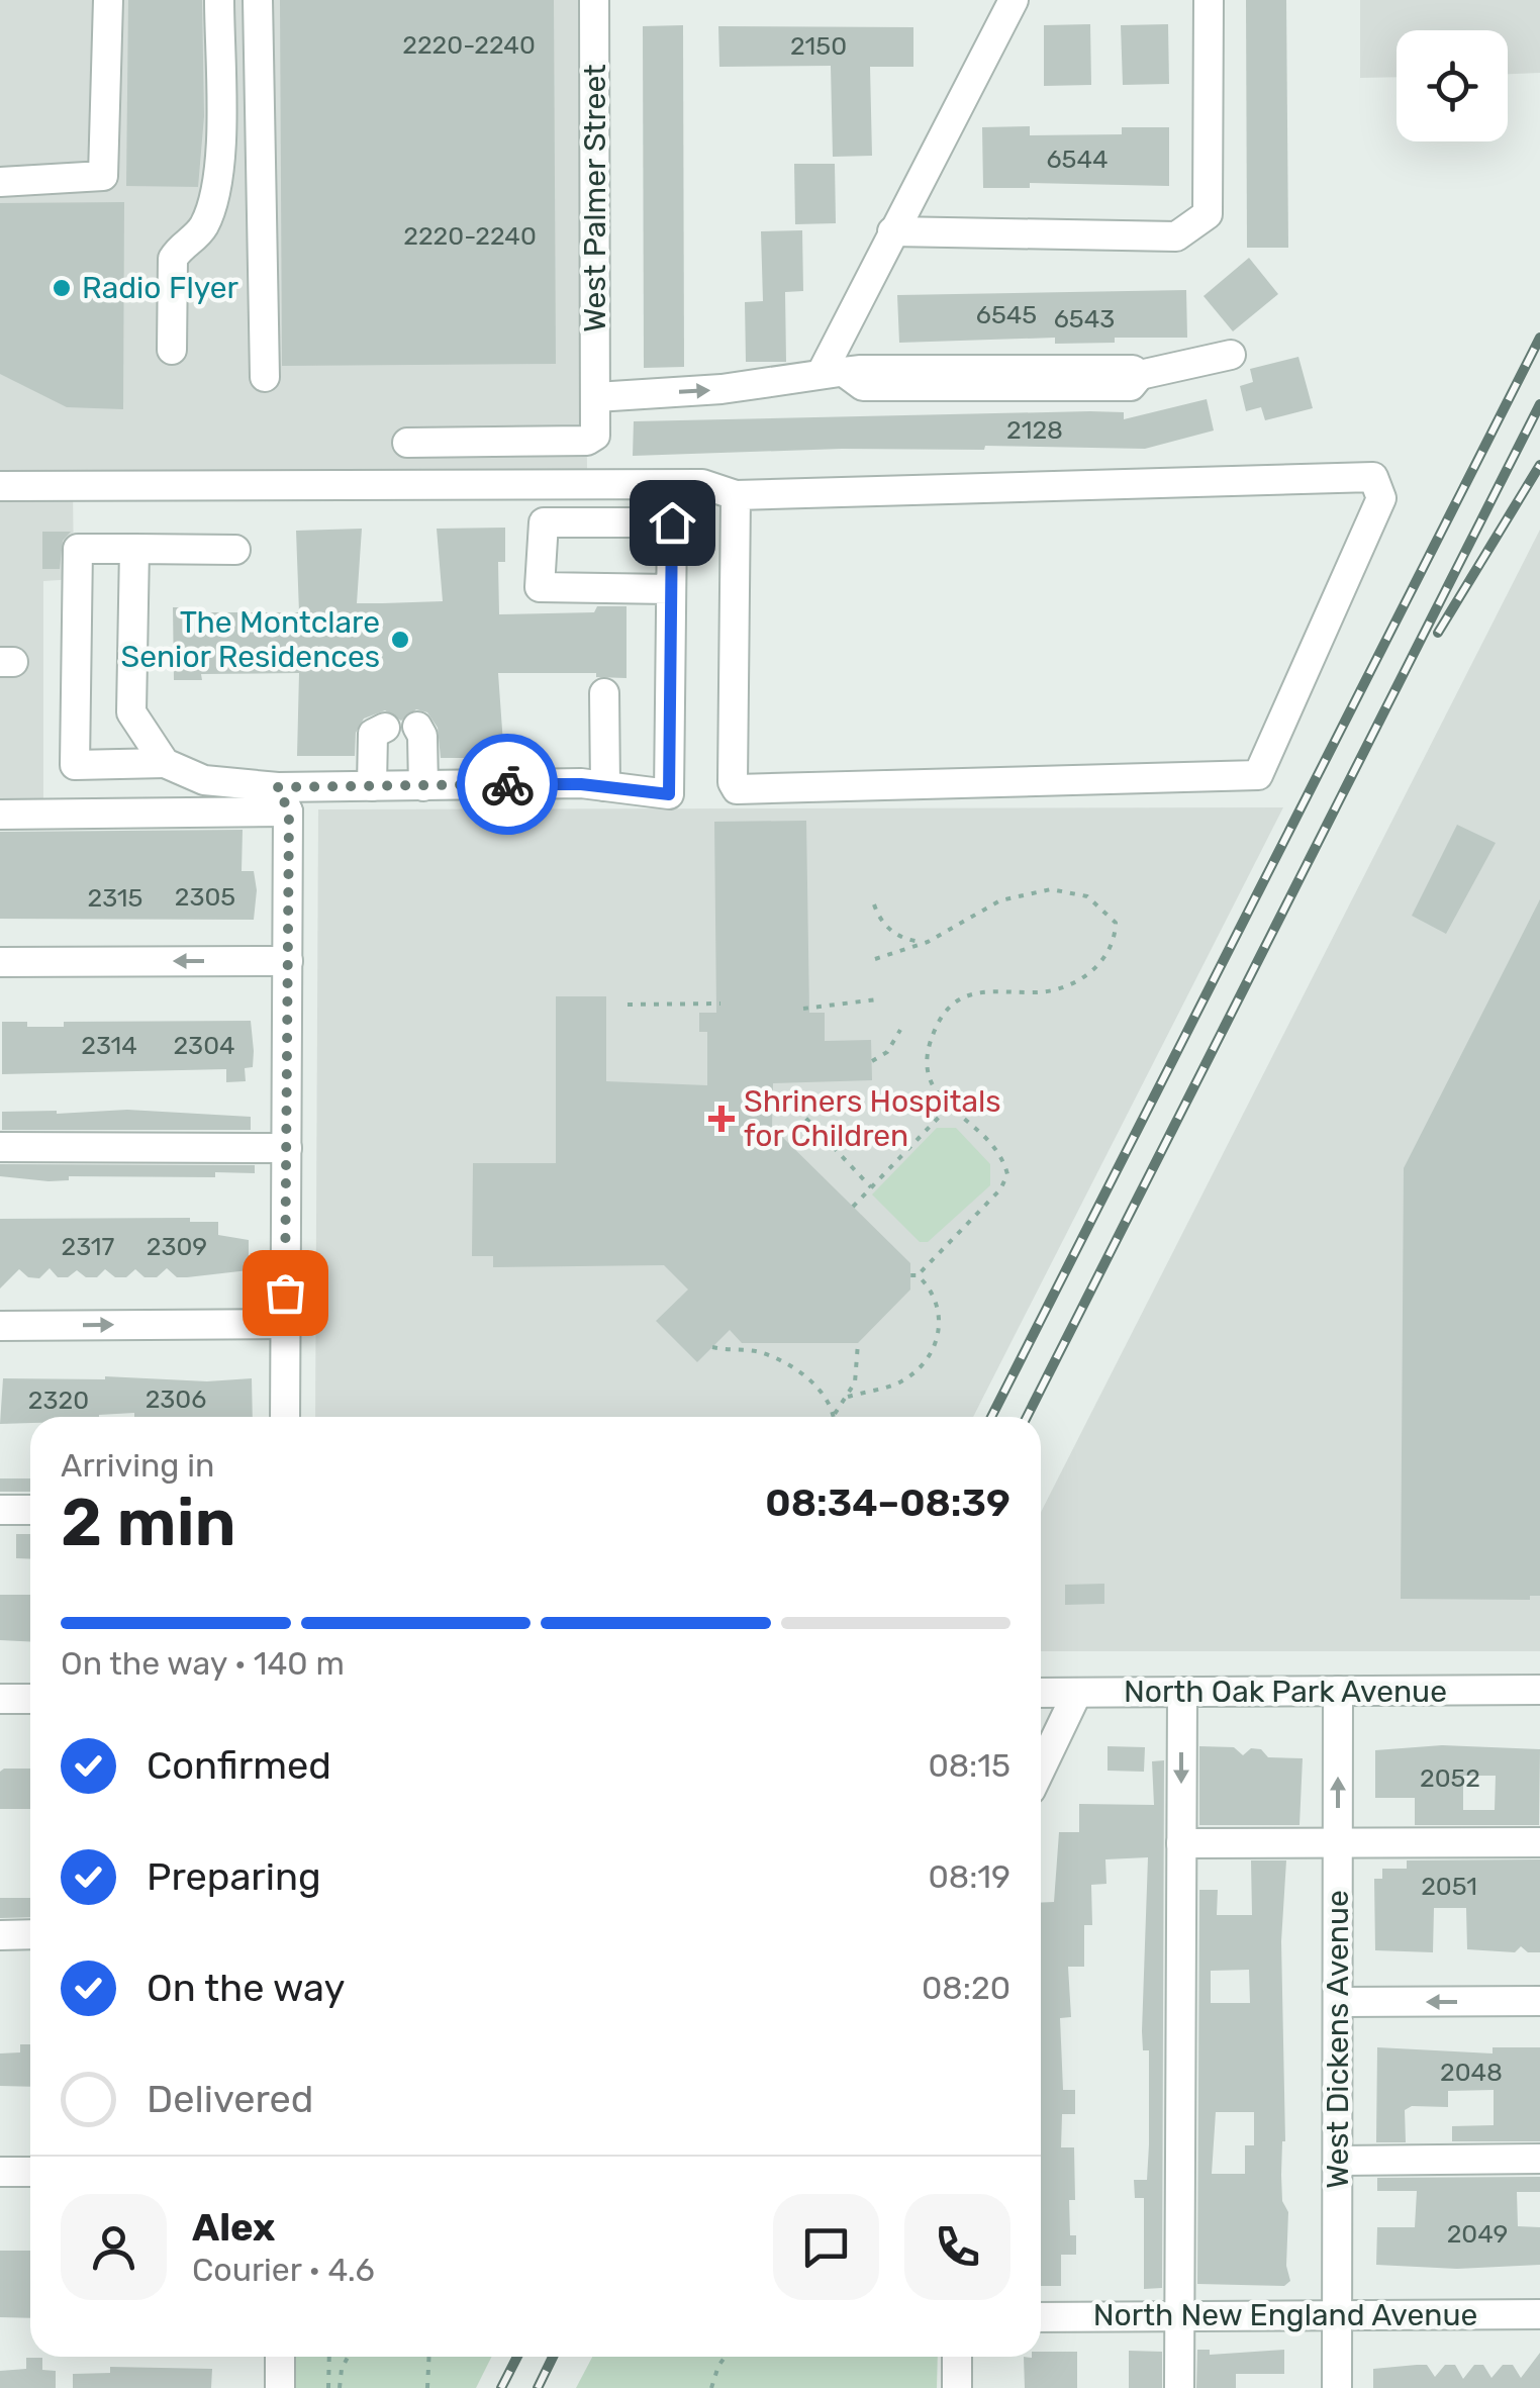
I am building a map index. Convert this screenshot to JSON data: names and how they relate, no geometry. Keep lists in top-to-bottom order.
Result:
{
  "streets": {
    "street": [
      "West Palmer Street",
      "North Oak Park Avenue",
      "West Dickens Avenue",
      "North New England Avenue"
    ]
  },
  "crossings": [
    ["North Oak Park Avenue", "West Dickens Avenue"],
    ["West Dickens Avenue", "North New England Avenue"]
  ],
  "places": {
    "other": ["Radio Flyer", "The Montclare Senior Residences"],
    "health": ["Shriners Hospitals for Children"]
  },
  "house_numbers": [
    "2220-2240",
    "2150",
    "6544",
    "2220-2240",
    "6545",
    "6543",
    "2128",
    "2305",
    "2315",
    "2314",
    "2304",
    "2317",
    "2309",
    "2306",
    "2320",
    "2052",
    "2051",
    "2048",
    "2049"
  ],
  "page": {
    "heading": ["2 min", "Arriving in", "08:34–08:39"],
    "panel": ["Alex", "Courier · 4.6"],
    "bar": "On the way · 140 m",
    "list": [
      ["Confirmed", "08:15"],
      ["Preparing", "08:19"],
      ["On the way", "08:20"],
      "Delivered"
    ]
  }
}
